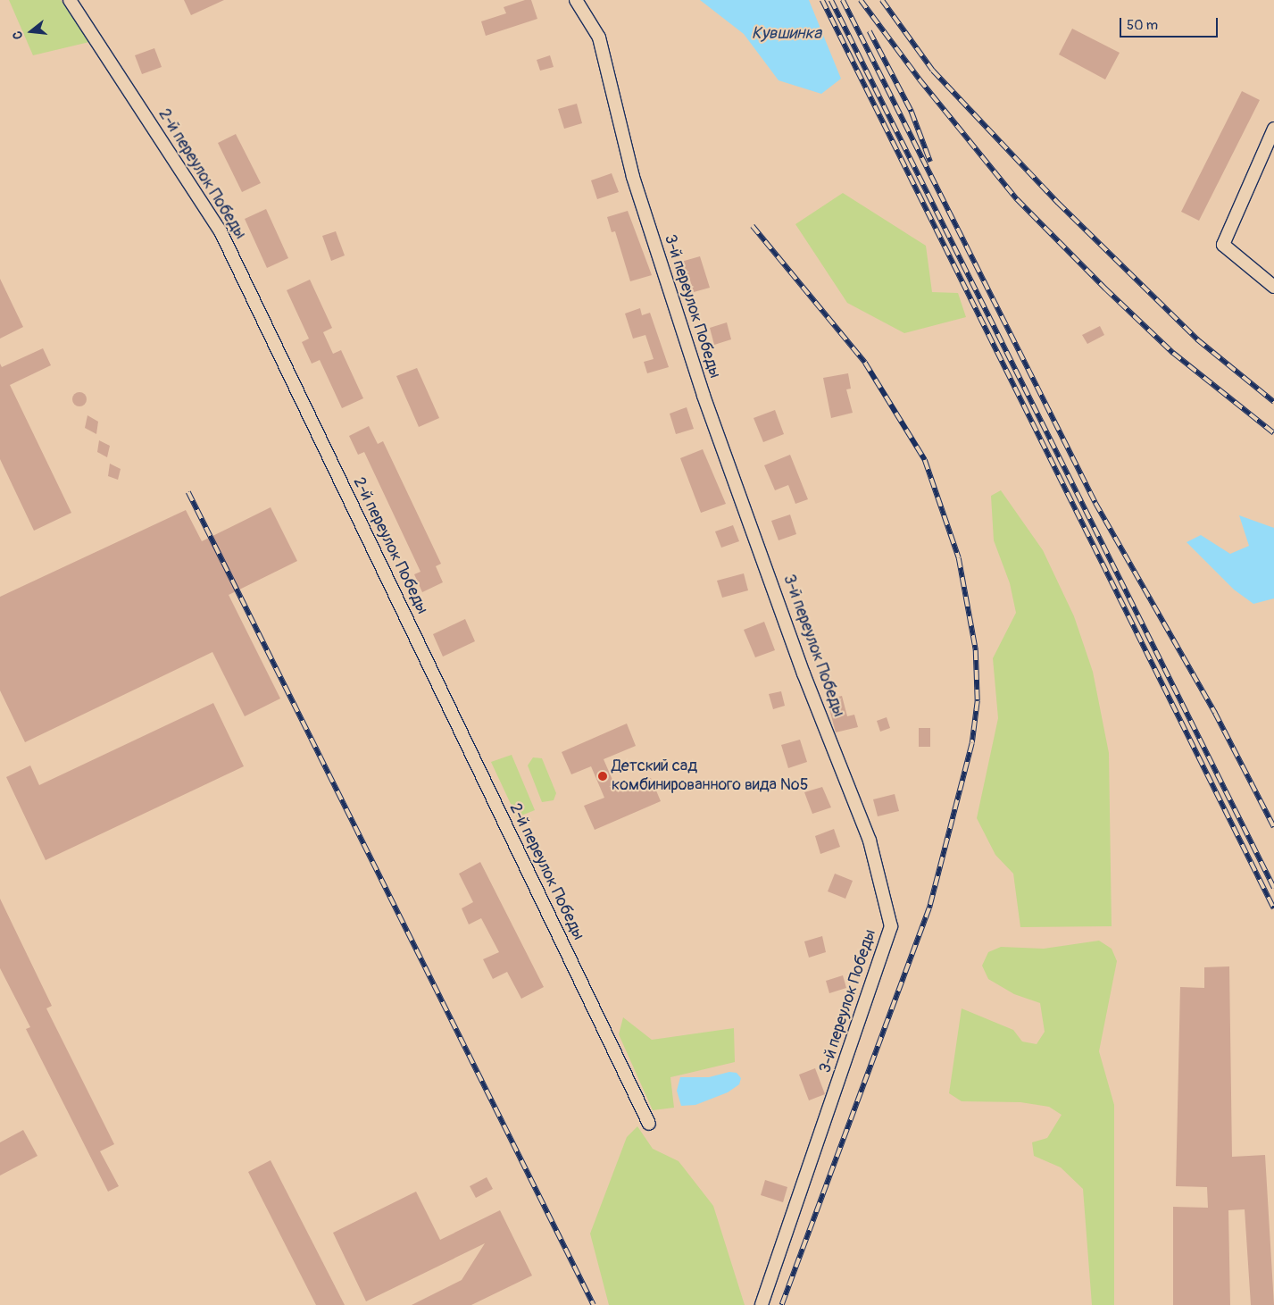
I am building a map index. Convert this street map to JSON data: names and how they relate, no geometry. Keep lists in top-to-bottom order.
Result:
{
  "streets": {
    "street": ["2-й переулок Победы", "3-й переулок Победы"]
  },
  "water": ["Кувшинка"],
  "places": ["Детский сад комбинированного вида №5"],
  "scale_bar": "50 m",
  "north": "left"
}
